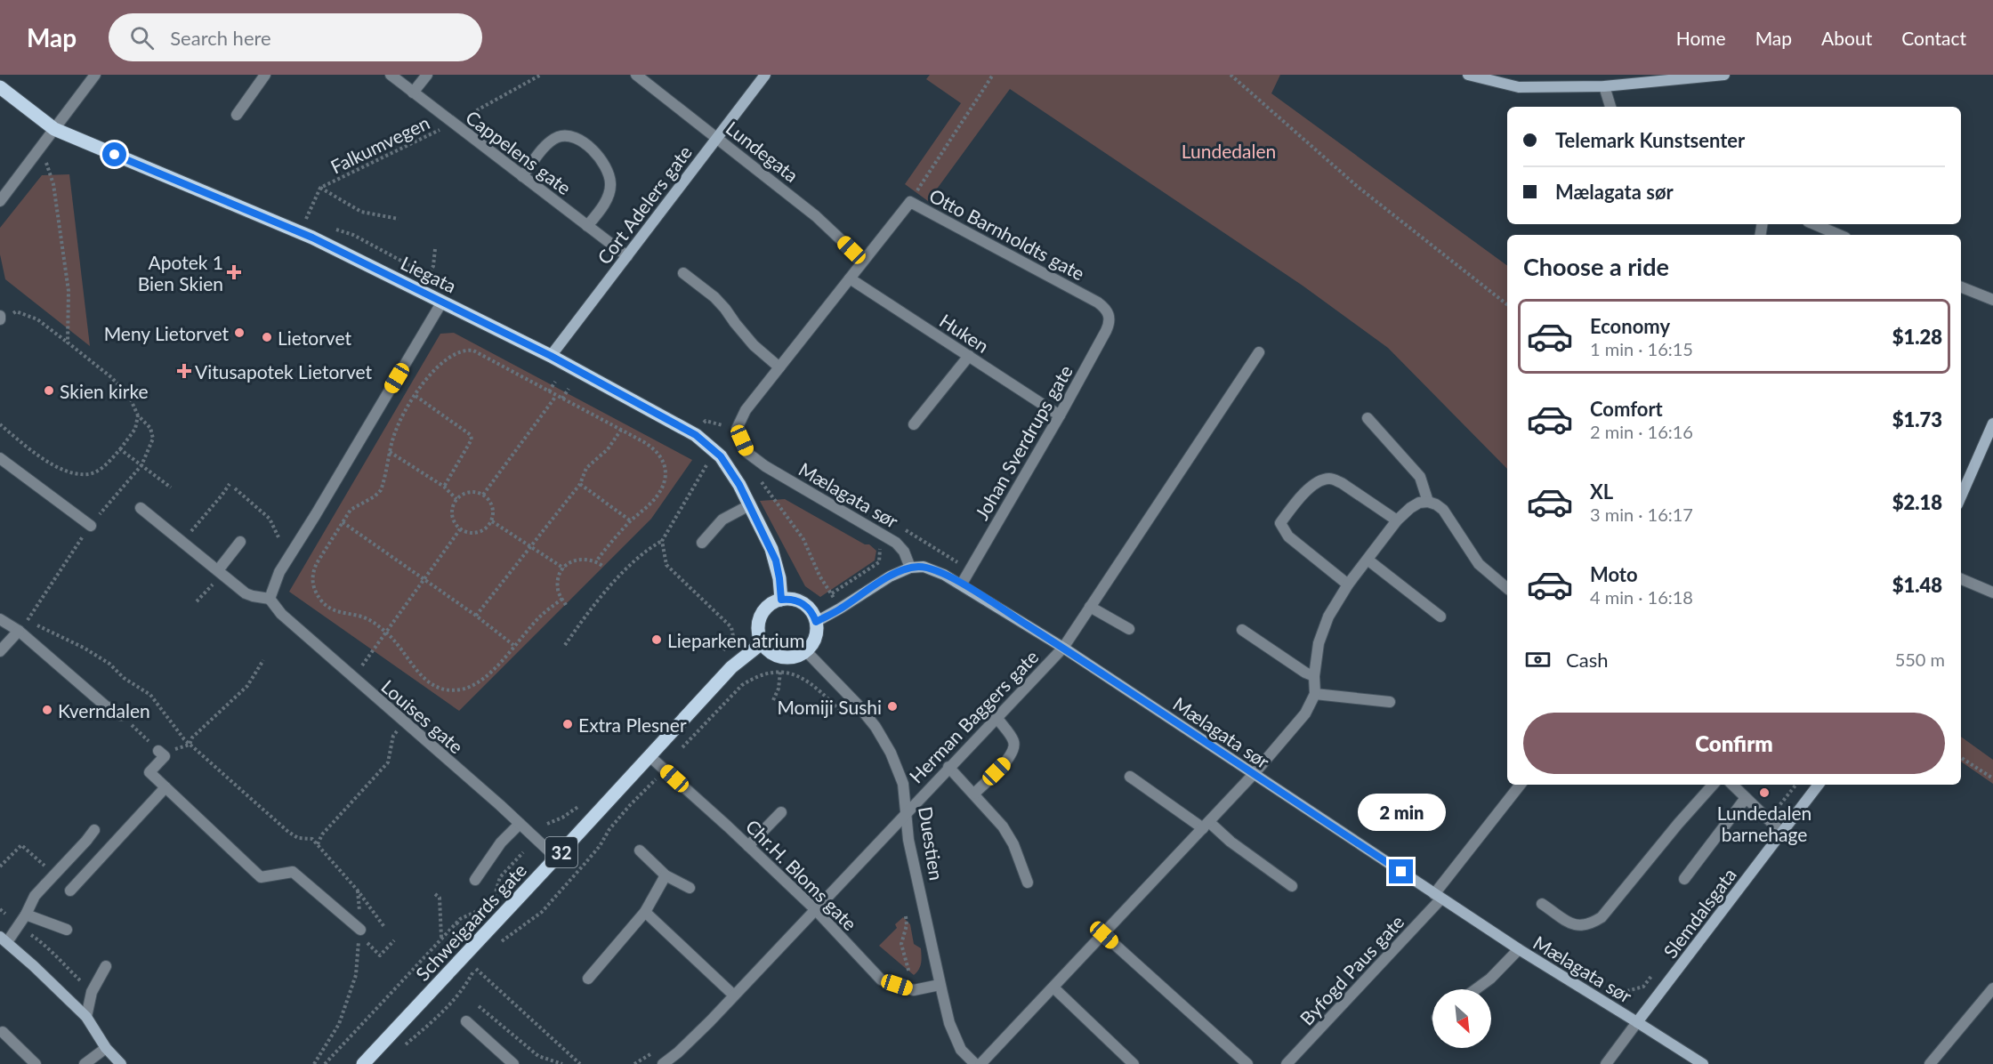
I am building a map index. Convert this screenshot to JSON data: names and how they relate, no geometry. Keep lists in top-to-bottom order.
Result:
{
  "streets": {
    "main road": ["Liegata", "32", "Schweigaards gate"],
    "street": [
      "Lundegata",
      "Cappelens gate",
      "Cort Adelers gate",
      "Otto Barnholdts gate",
      "Huken",
      "Johan Sverdrups gate",
      "Mælagata sør",
      "Louises gate",
      "Herman Baggers gate",
      "Duestien",
      "Chr.H. Bloms gate",
      "Slemdalsgata",
      "Byfogd Paus gate"
    ],
    "path": ["Falkumvegen"]
  },
  "crossings": [
    ["Falkumvegen", "Cappelens gate"],
    ["Lundegata", "Cort Adelers gate"],
    ["Lundegata", "Otto Barnholdts gate"],
    ["Cappelens gate", "Cort Adelers gate"],
    ["Cort Adelers gate", "Liegata"],
    ["Otto Barnholdts gate", "Huken"],
    ["Otto Barnholdts gate", "Johan Sverdrups gate"],
    ["Otto Barnholdts gate", "Mælagata sør"],
    ["Huken", "Johan Sverdrups gate"],
    ["Johan Sverdrups gate", "Mælagata sør"],
    ["Mælagata sør", "Herman Baggers gate"],
    ["Mælagata sør", "Slemdalsgata"],
    ["Mælagata sør", "Byfogd Paus gate"],
    ["Louises gate", "Schweigaards gate"],
    ["Herman Baggers gate", "Duestien"],
    ["Herman Baggers gate", "Chr.H. Bloms gate"],
    ["Duestien", "Chr.H. Bloms gate"],
    ["Duestien", "Schweigaards gate"],
    ["Chr.H. Bloms gate", "Schweigaards gate"]
  ],
  "parks": ["Lundedalen"],
  "places": {
    "health": ["Apotek 1 Bien Skien", "Vitusapotek Lietorvet"],
    "other": [
      "Meny Lietorvet",
      "Lietorvet",
      "Skien kirke",
      "Lieparken atrium",
      "Momiji Sushi",
      "Kverndalen",
      "Extra Plesner",
      "Lundedalen barnehage"
    ]
  },
  "north": "bottom right",
  "page": {
    "header": "Map",
    "search": "Search here",
    "nav": [
      "Home",
      "Map",
      "About",
      "Contact"
    ],
    "banner": ["Telemark Kunstsenter", "Mælagata sør"],
    "heading": "Choose a ride",
    "list": [
      {
        "name": "Economy",
        "note": "1 min · 16:15",
        "value": "$1.28"
      },
      {
        "name": "Comfort",
        "note": "2 min · 16:16",
        "value": "$1.73"
      },
      {
        "name": "XL",
        "note": "3 min · 16:17",
        "value": "$2.18"
      },
      {
        "name": "Moto",
        "note": "4 min · 16:18",
        "value": "$1.48"
      }
    ],
    "pay": ["Cash", "550 m"],
    "buttons": "Confirm",
    "bubble": "2 min"
  }
}
